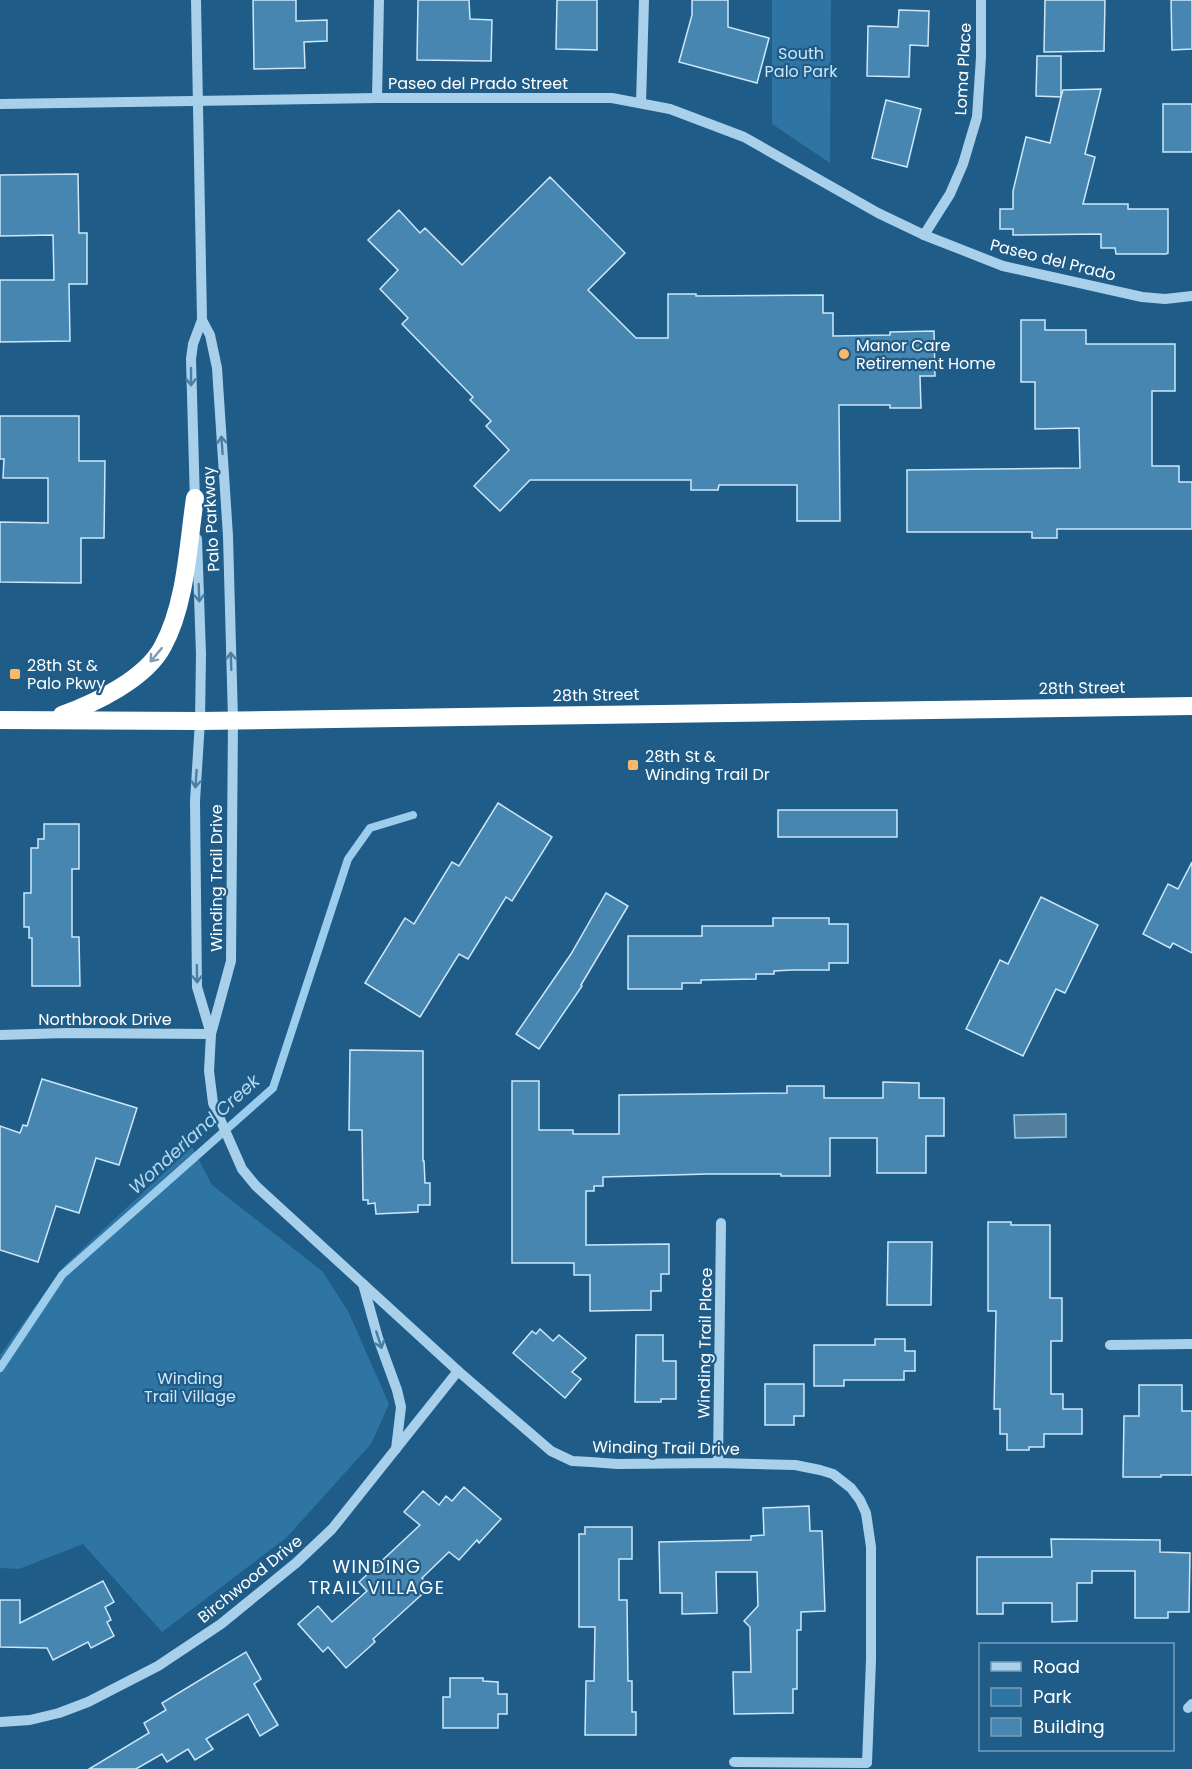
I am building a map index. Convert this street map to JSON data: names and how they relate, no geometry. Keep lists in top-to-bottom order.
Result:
{
  "streets": {
    "highway": ["28th Street"],
    "street": [
      "Loma Place",
      "Paseo del Prado Street",
      "Paseo del Prado",
      "Palo Parkway",
      "Winding Trail Drive",
      "Northbrook Drive",
      "Winding Trail Place",
      "Birchwood Drive"
    ]
  },
  "crossings": [
    ["Loma Place", "Paseo del Prado Street"],
    ["Loma Place", "Paseo del Prado"],
    ["Paseo del Prado Street", "Paseo del Prado"],
    ["Paseo del Prado Street", "Palo Parkway"],
    ["Palo Parkway", "28th Street"],
    ["Palo Parkway", "Winding Trail Drive"],
    ["28th Street", "Winding Trail Drive"],
    ["Winding Trail Drive", "Northbrook Drive"],
    ["Winding Trail Drive", "Winding Trail Place"],
    ["Winding Trail Drive", "Birchwood Drive"]
  ],
  "districts": ["WINDING TRAIL VILLAGE"],
  "water": ["Wonderland Creek"],
  "parks": ["South Palo Park", "Winding Trail Village"],
  "places": {
    "other": ["Manor Care Retirement Home"],
    "transit": ["28th St & Palo Pkwy", "28th St & Winding Trail Dr"]
  },
  "legend": ["Road", "Park", "Building"]
}
